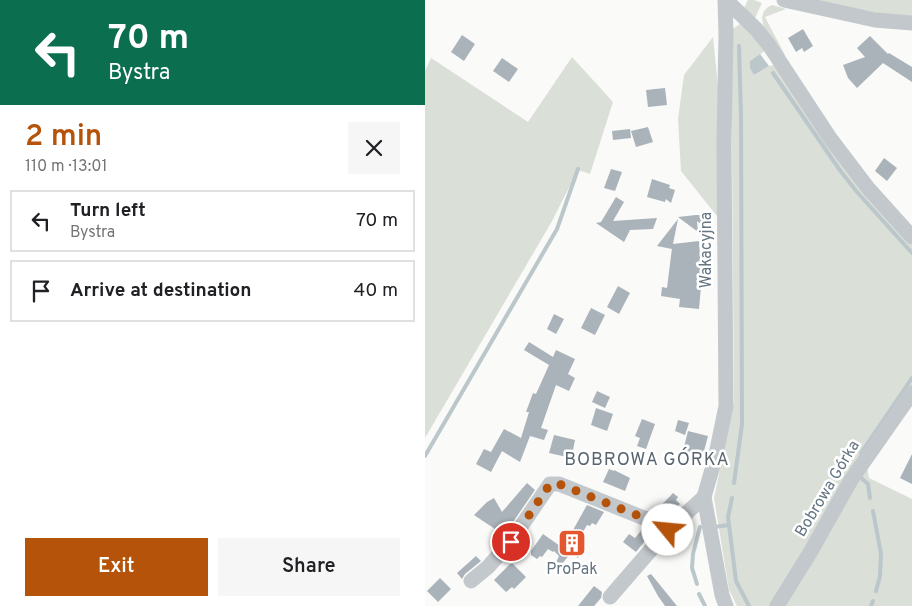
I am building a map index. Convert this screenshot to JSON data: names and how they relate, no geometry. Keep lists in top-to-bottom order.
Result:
{
  "streets": {
    "street": ["Wakacyjna", "Bobrowa Górka"]
  },
  "districts": ["BOBROWA GÓRKA"],
  "places": {
    "building": ["ProPak"]
  },
  "page": {
    "turn": ["70 m", "Bystra"],
    "heading": ["2 min", "110 m · 13:01"],
    "list": [
      {
        "name": "Turn left",
        "note": "Bystra",
        "value": "70 m"
      },
      {
        "name": "Arrive at destination",
        "value": "40 m"
      }
    ],
    "buttons": ["Exit", "Share"]
  }
}
